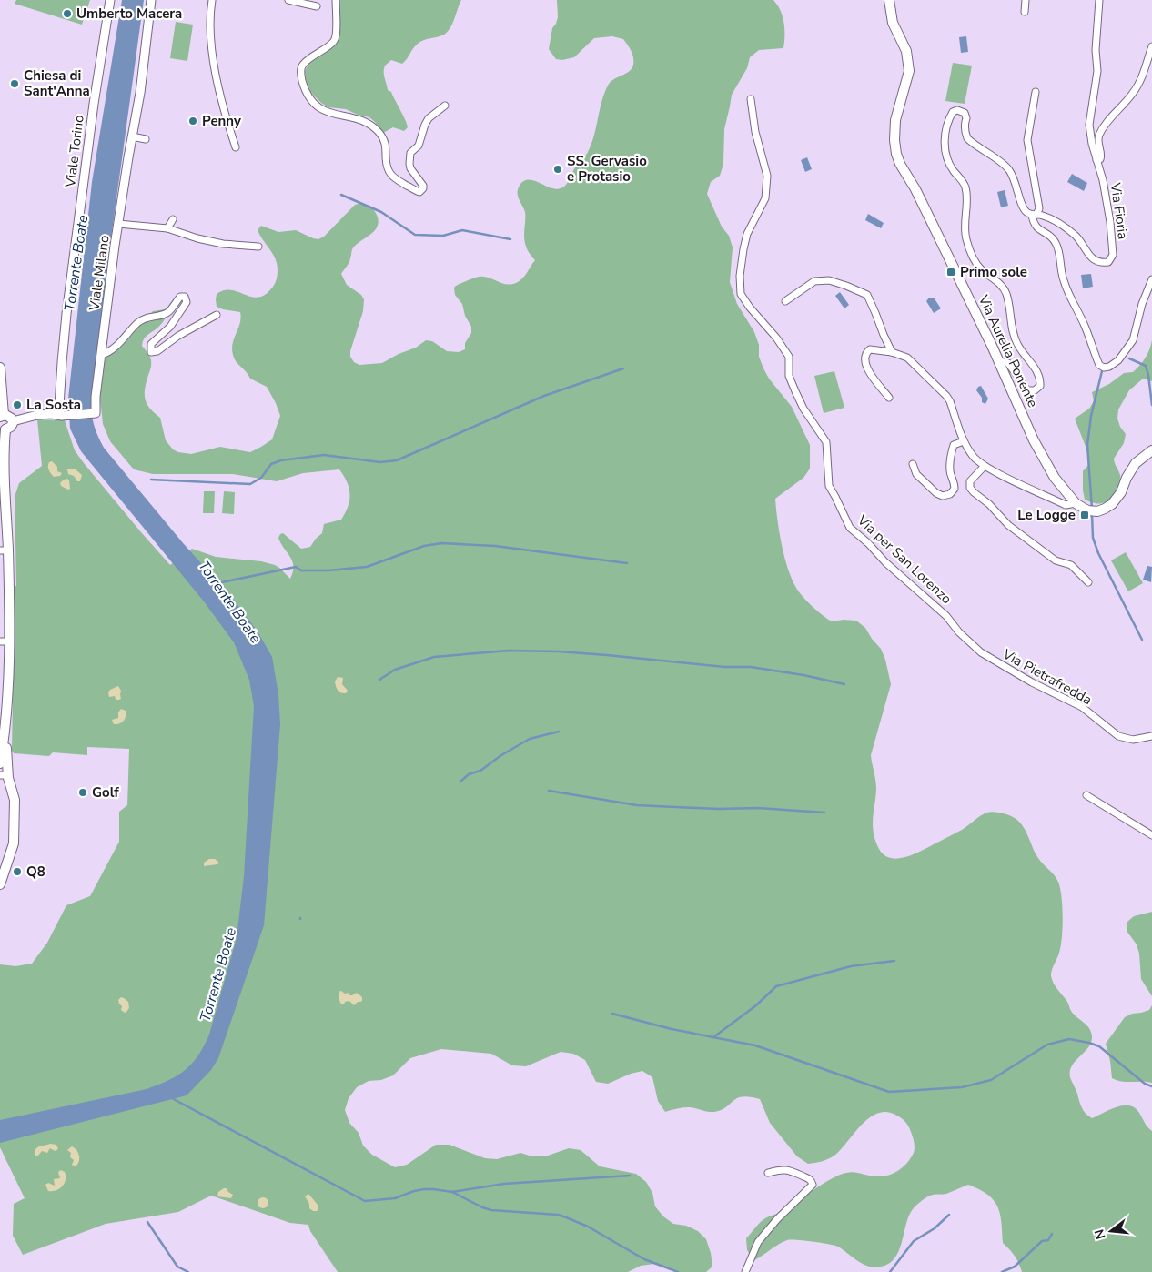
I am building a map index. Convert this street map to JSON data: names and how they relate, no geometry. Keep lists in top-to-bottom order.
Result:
{
  "streets": {
    "main road": ["Via Aurelia Ponente"],
    "street": [
      "Viale Torino",
      "Via Fioria",
      "Viale Milano",
      "Via per San Lorenzo",
      "Via Pietrafredda"
    ]
  },
  "crossings": [
    ["Viale Torino", "Viale Milano"],
    ["Via per San Lorenzo", "Via Pietrafredda"]
  ],
  "water": ["Torrente Boate"],
  "places": {
    "other": [
      "Umberto Macera",
      "Chiesa di Sant'Anna",
      "Penny",
      "SS. Gervasio e Protasio",
      "La Sosta",
      "Golf",
      "Q8"
    ],
    "transit": ["Primo sole", "Le Logge"]
  },
  "north": "left"
}
